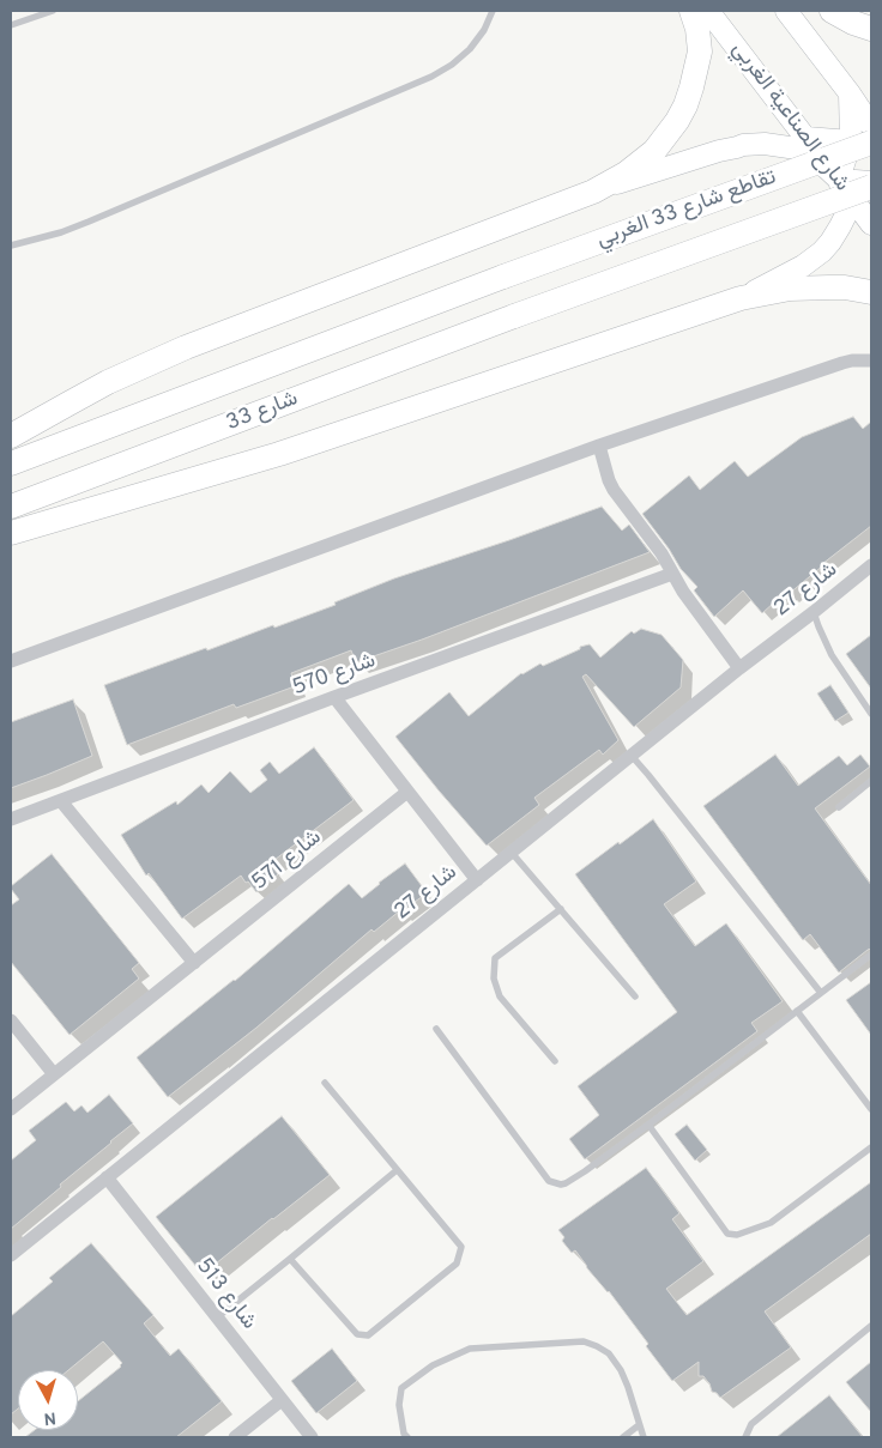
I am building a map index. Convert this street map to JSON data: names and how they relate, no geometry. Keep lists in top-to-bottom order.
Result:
{
  "streets": {
    "highway": ["تقاطع شارع 33 الغربي", "شارع 33"],
    "main road": ["شارع الصناعية الغربي"],
    "street": [
      "شارع 27",
      "شارع 570",
      "شارع 571",
      "شارع 513"
    ]
  },
  "crossings": [
    ["تقاطع شارع 33 الغربي", "شارع 33"],
    ["شارع 27", "شارع 513"]
  ],
  "north": "bottom"
}
